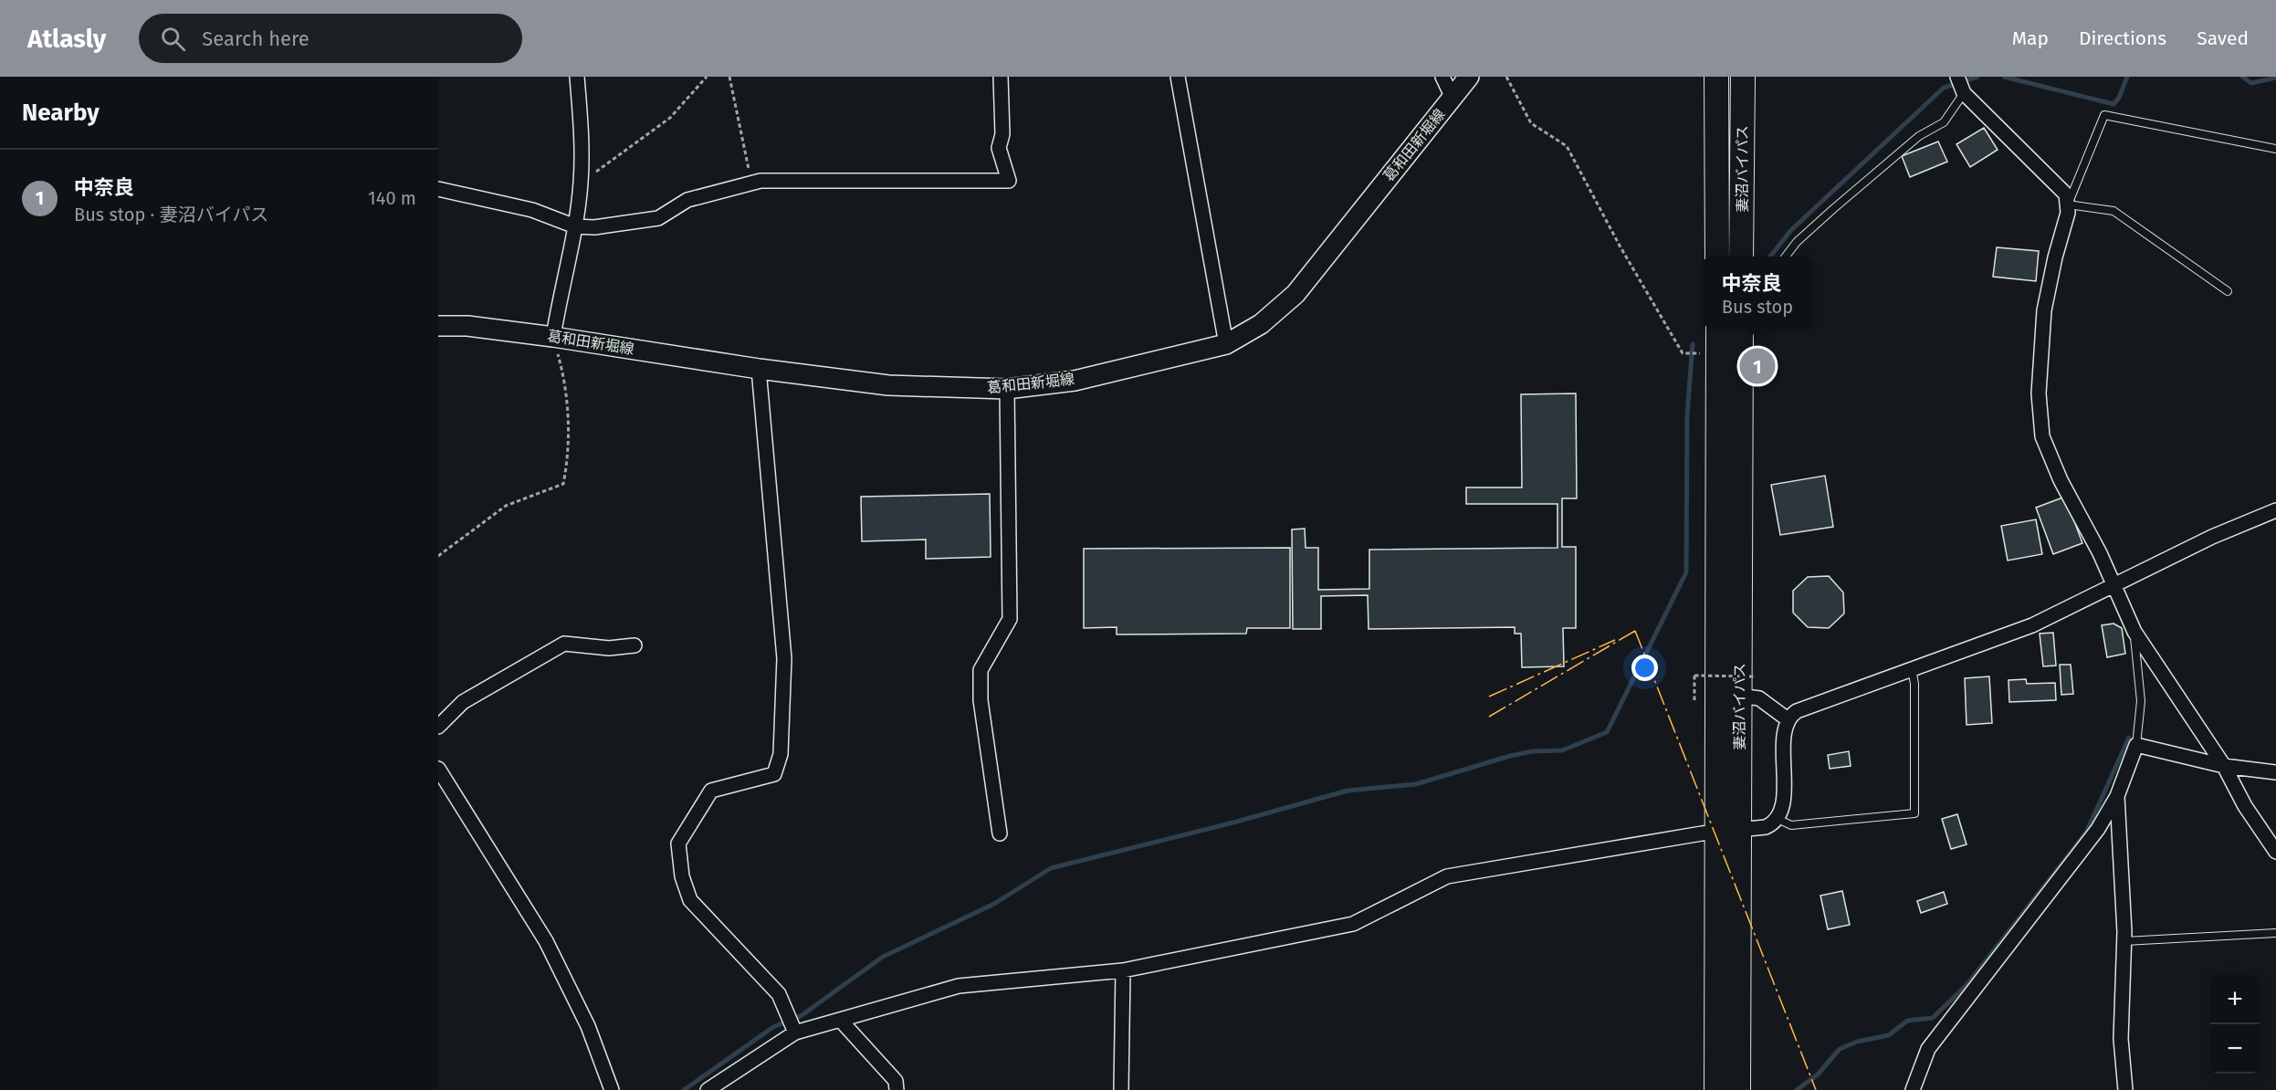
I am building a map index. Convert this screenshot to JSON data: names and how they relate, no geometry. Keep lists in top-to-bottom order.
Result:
{
  "streets": {
    "highway": ["妻沼バイパス"],
    "main road": ["葛和田新堀線"]
  },
  "page": {
    "header": "Atlasly",
    "search": "Search here",
    "nav": ["Map", "Directions", "Saved"],
    "heading": "Nearby",
    "list": [
      {
        "mark": "1",
        "name": "中奈良",
        "note": "Bus stop · 妻沼バイパス",
        "value": "140 m"
      }
    ],
    "popup": ["中奈良", "Bus stop"],
    "pins": "1",
    "map_buttons": ["+", "−"]
  }
}
